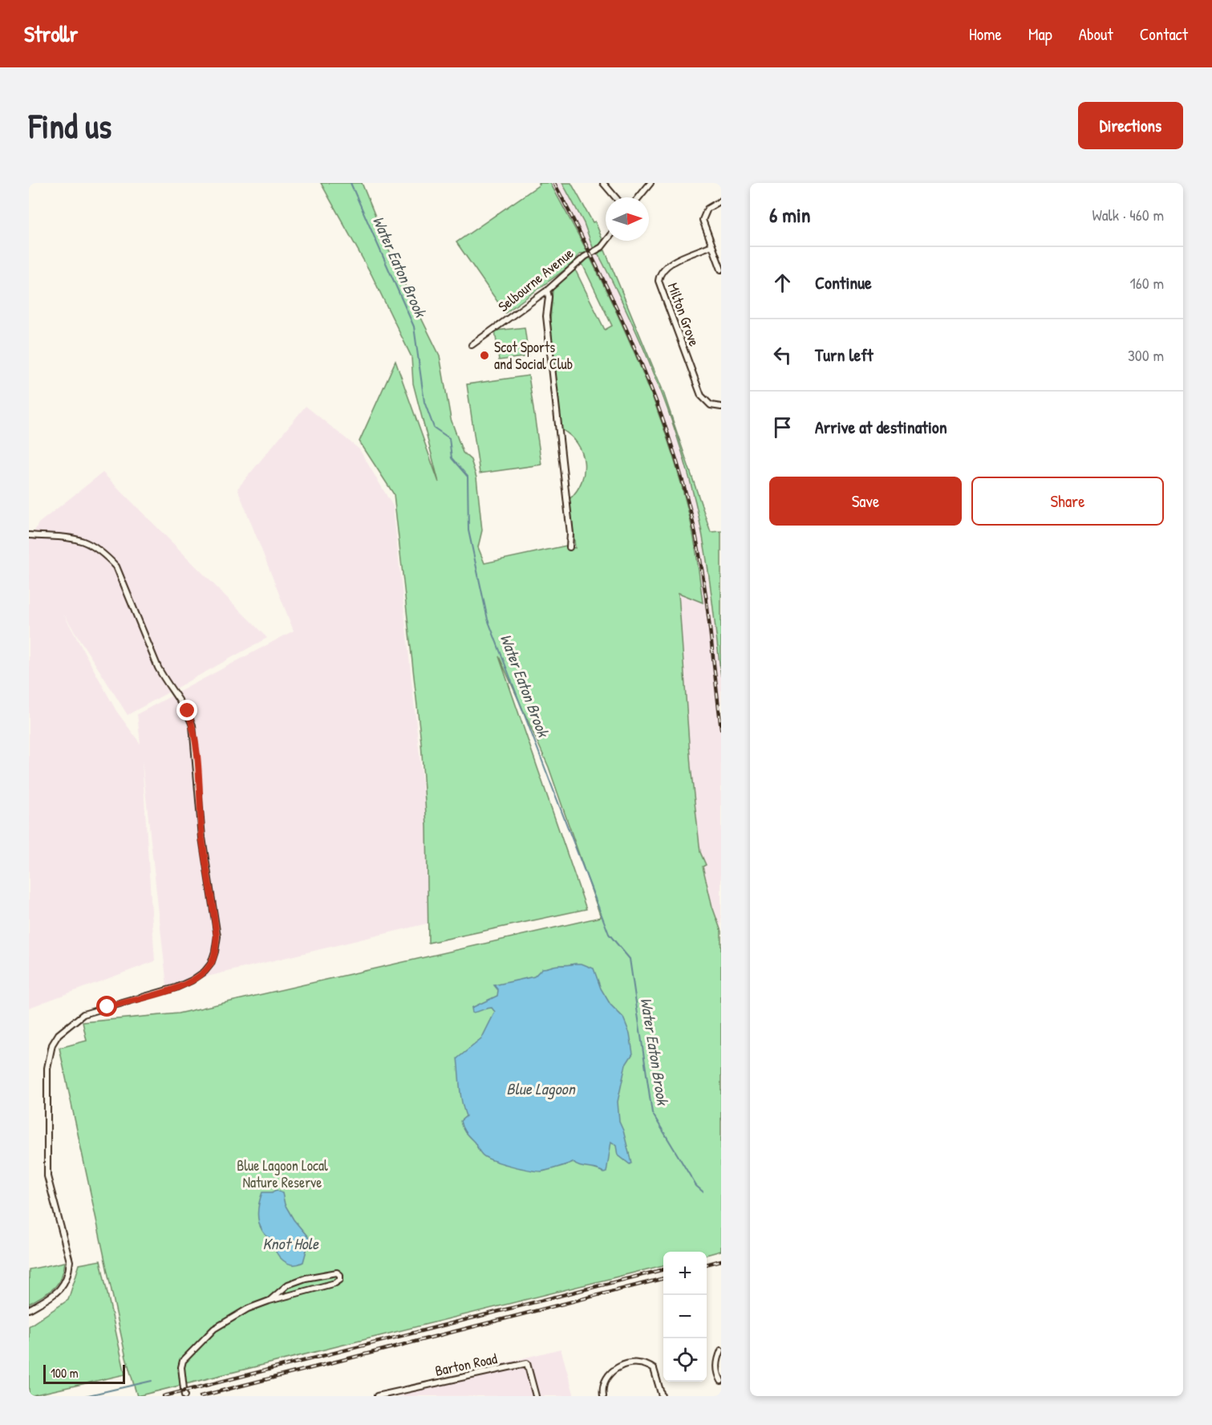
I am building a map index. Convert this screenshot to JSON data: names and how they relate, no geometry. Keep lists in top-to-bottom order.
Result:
{
  "streets": {
    "street": ["Selbourne Avenue", "Milton Grove", "Barton Road"]
  },
  "water": ["Water Eaton Brook", "Blue Lagoon", "Knot Hole"],
  "parks": ["Blue Lagoon Local Nature Reserve"],
  "places": ["Scot Sports and Social Club"],
  "scale_bar": "100 m",
  "north": "right",
  "page": {
    "header": "Strollr",
    "nav": [
      "Home",
      "Map",
      "About",
      "Contact"
    ],
    "buttons": [
      "Directions",
      ["Save", "Share"]
    ],
    "title": "Find us",
    "heading": ["6 min", "Walk · 460 m"],
    "list": [
      ["Continue", "160 m"],
      ["Turn left", "300 m"],
      "Arrive at destination"
    ],
    "map_buttons": ["+", "−"],
    "scale": "100 m"
  }
}
